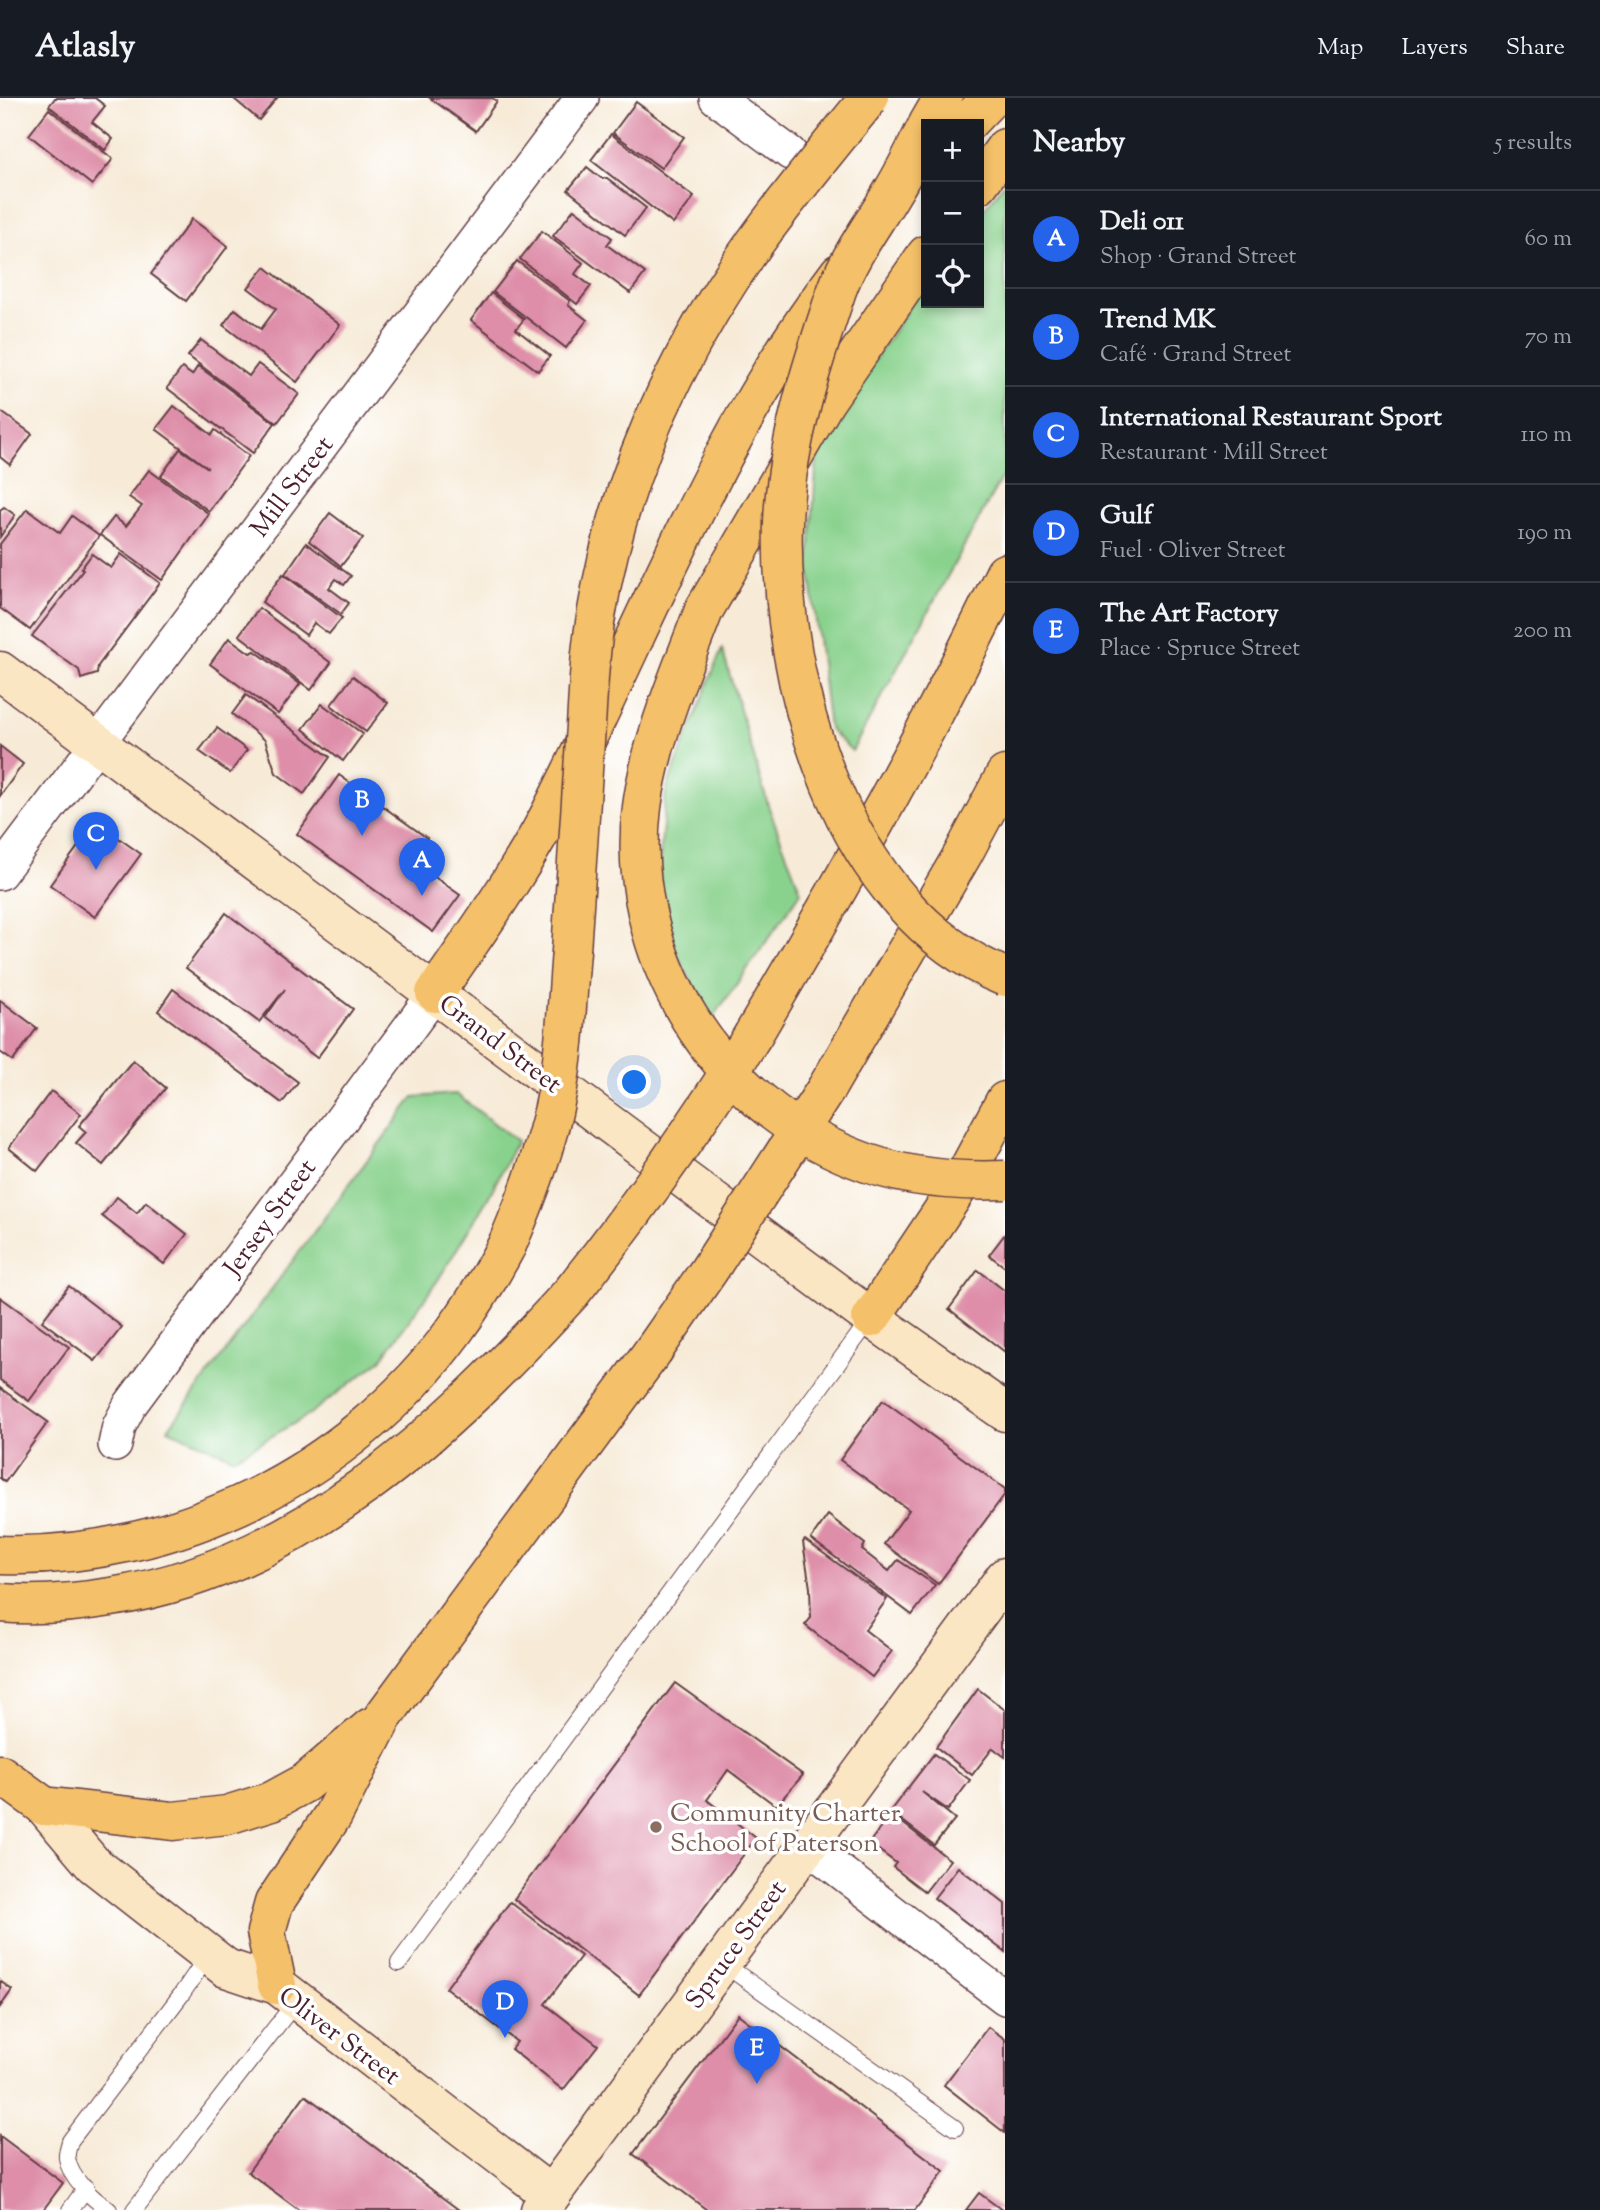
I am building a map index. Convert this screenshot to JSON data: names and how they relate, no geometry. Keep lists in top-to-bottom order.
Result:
{
  "streets": {
    "main road": ["Grand Street", "Spruce Street", "Oliver Street"],
    "street": ["Mill Street", "Jersey Street"]
  },
  "crossings": [
    ["Mill Street", "Grand Street"],
    ["Grand Street", "Jersey Street"],
    ["Spruce Street", "Oliver Street"]
  ],
  "places": ["Community Charter School of Paterson"],
  "page": {
    "header": "Atlasly",
    "nav": ["Map", "Layers", "Share"],
    "heading": ["Nearby", "5 results"],
    "map_buttons": ["+", "−"],
    "list": [
      {
        "mark": "A",
        "name": "Deli 011",
        "note": "Shop · Grand Street",
        "value": "60 m"
      },
      {
        "mark": "B",
        "name": "Trend MK",
        "note": "Café · Grand Street",
        "value": "70 m"
      },
      {
        "mark": "C",
        "name": "International Restaurant Sport",
        "note": "Restaurant · Mill Street",
        "value": "110 m"
      },
      {
        "mark": "D",
        "name": "Gulf",
        "note": "Fuel · Oliver Street",
        "value": "190 m"
      },
      {
        "mark": "E",
        "name": "The Art Factory",
        "note": "Place · Spruce Street",
        "value": "200 m"
      }
    ],
    "pins": [
      "B",
      "C",
      "A",
      "D",
      "E"
    ]
  }
}
